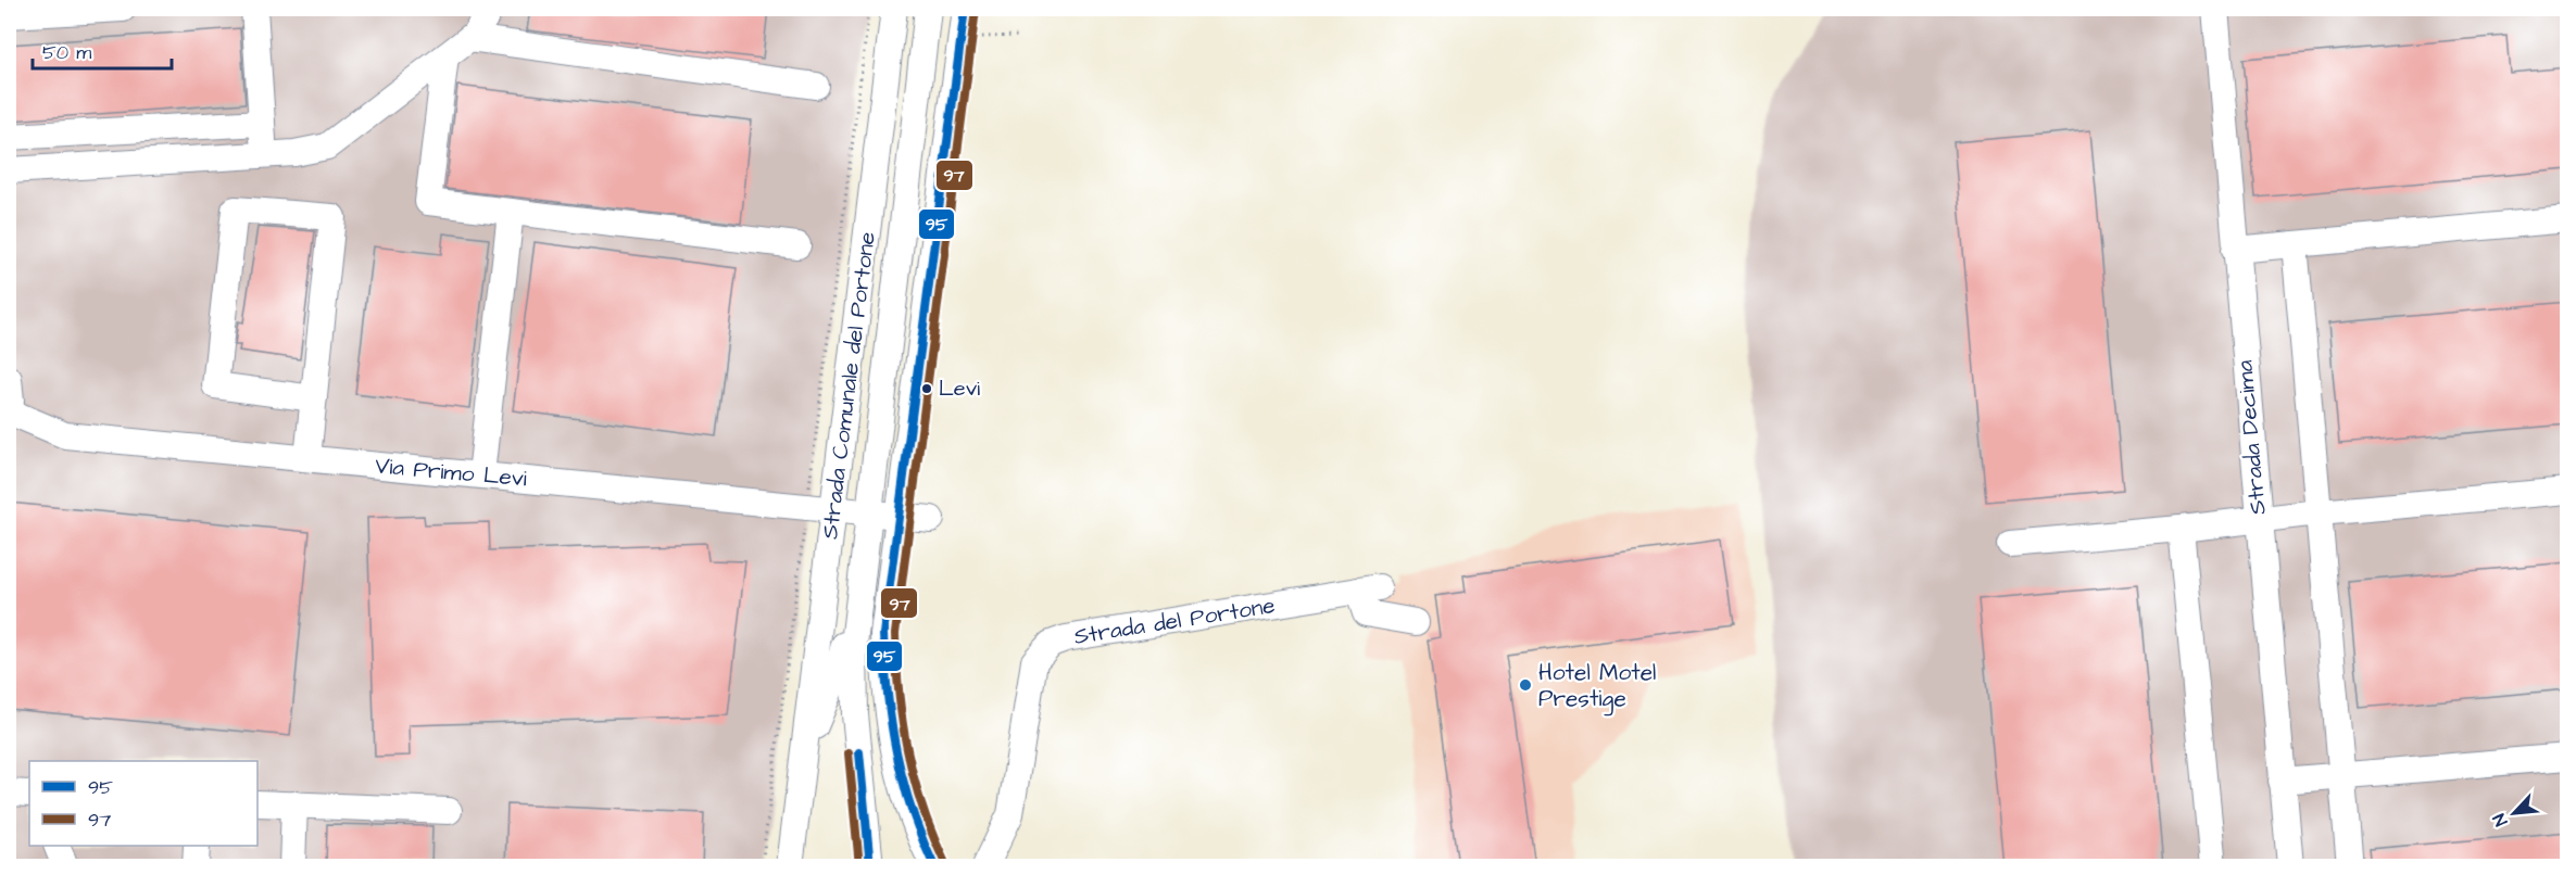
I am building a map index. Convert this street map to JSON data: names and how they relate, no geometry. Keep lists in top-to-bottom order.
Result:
{
  "streets": {
    "street": [
      "Strada Comunale del Portone",
      "Strada Decima",
      "Via Primo Levi",
      "Strada del Portone"
    ]
  },
  "crossings": [
    ["Strada Comunale del Portone", "Via Primo Levi"]
  ],
  "places": ["Levi", "Hotel Motel Prestige"],
  "lines": ["transit line 95", "transit line 97"],
  "legend": ["95", "97"],
  "scale_bar": "50 m",
  "north": "bottom left"
}
